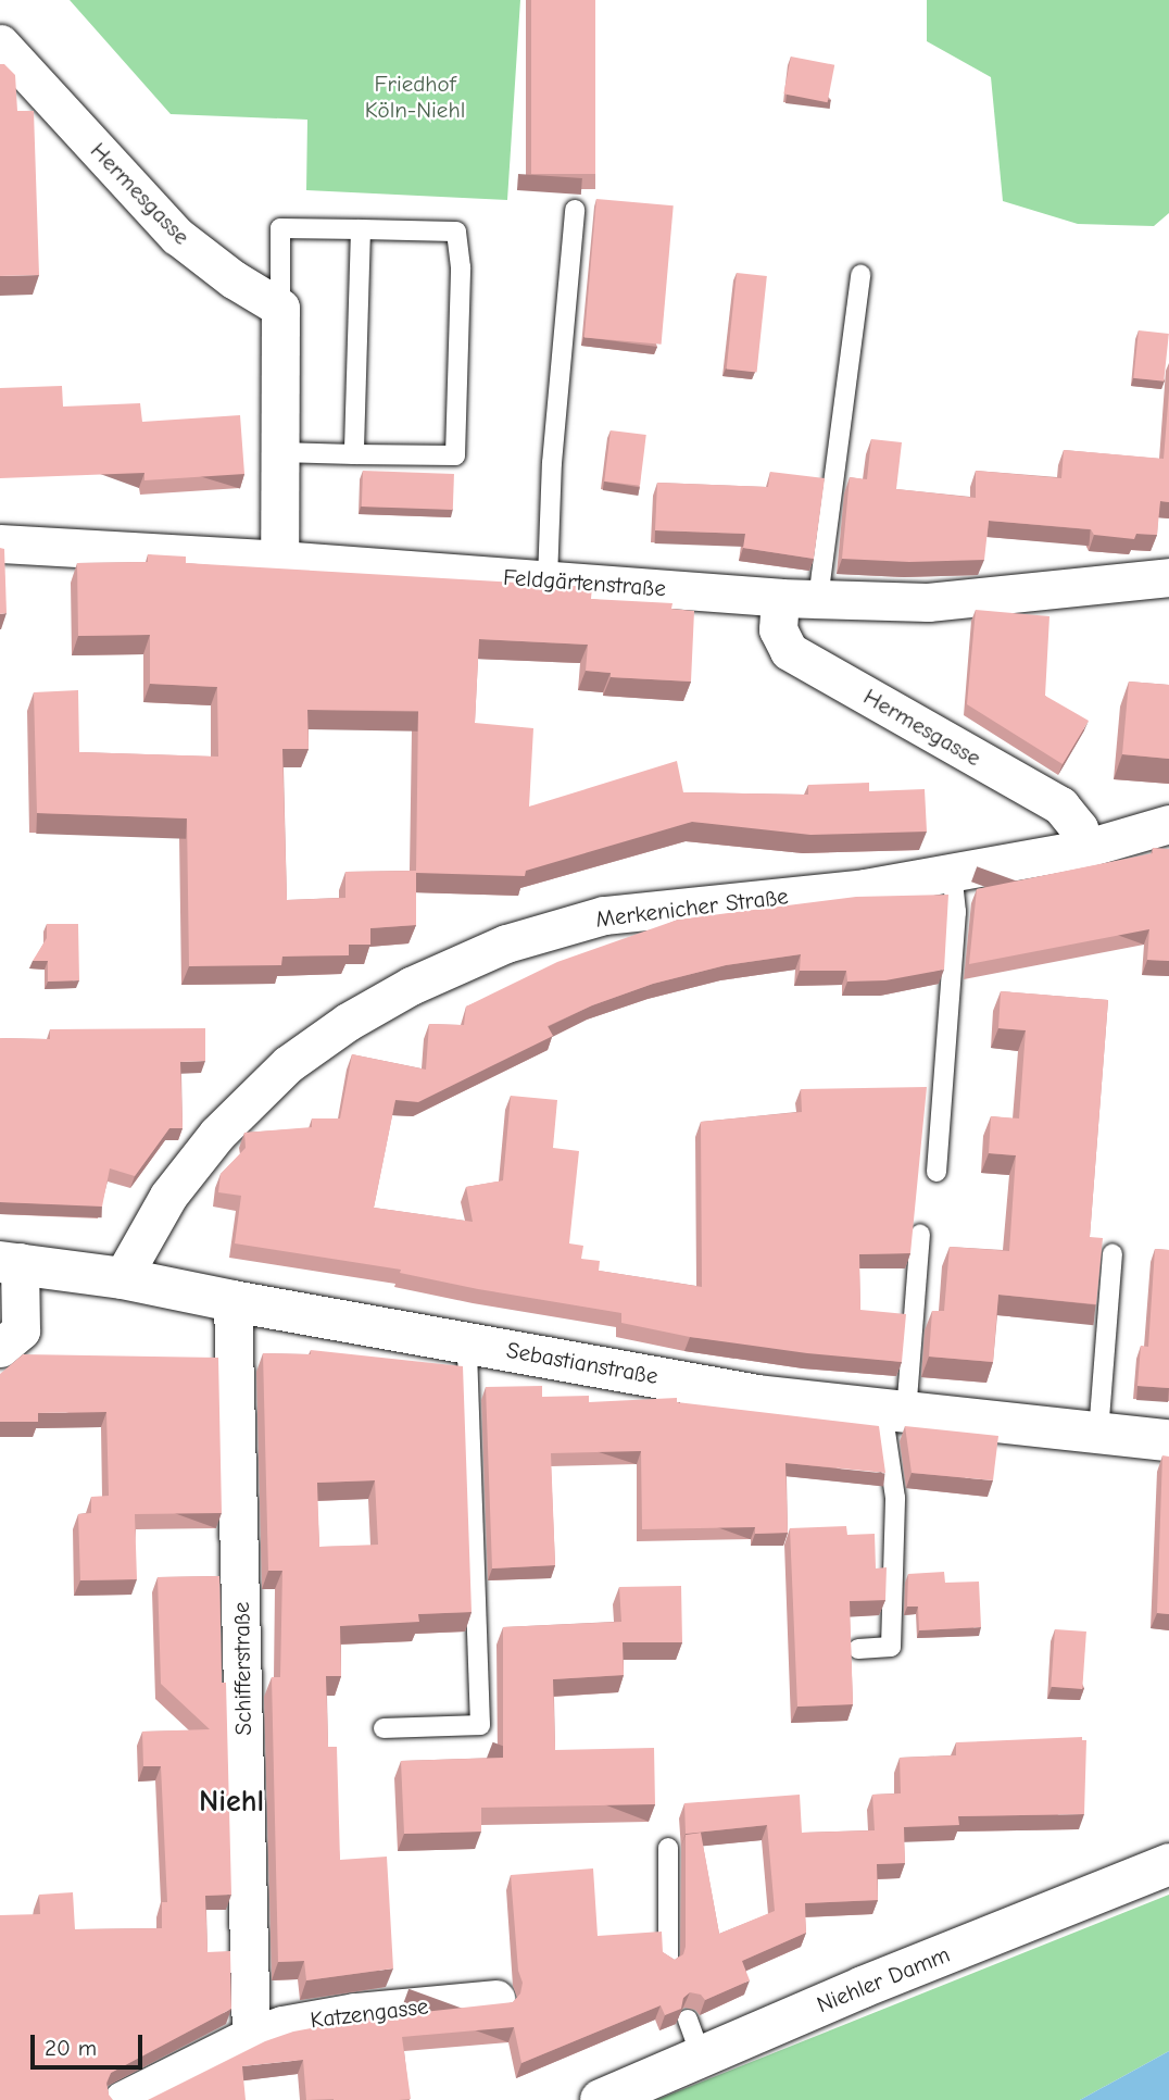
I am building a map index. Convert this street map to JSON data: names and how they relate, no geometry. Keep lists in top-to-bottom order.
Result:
{
  "streets": {
    "street": [
      "Hermesgasse",
      "Feldgärtenstraße",
      "Merkenicher Straße",
      "Sebastianstraße",
      "Schifferstraße",
      "Niehler Damm",
      "Katzengasse"
    ]
  },
  "crossings": [
    ["Hermesgasse", "Feldgärtenstraße"],
    ["Hermesgasse", "Merkenicher Straße"],
    ["Merkenicher Straße", "Sebastianstraße"],
    ["Sebastianstraße", "Schifferstraße"],
    ["Schifferstraße", "Katzengasse"]
  ],
  "districts": ["Niehl"],
  "parks": ["Friedhof Köln-Niehl"],
  "scale_bar": "20 m"
}
